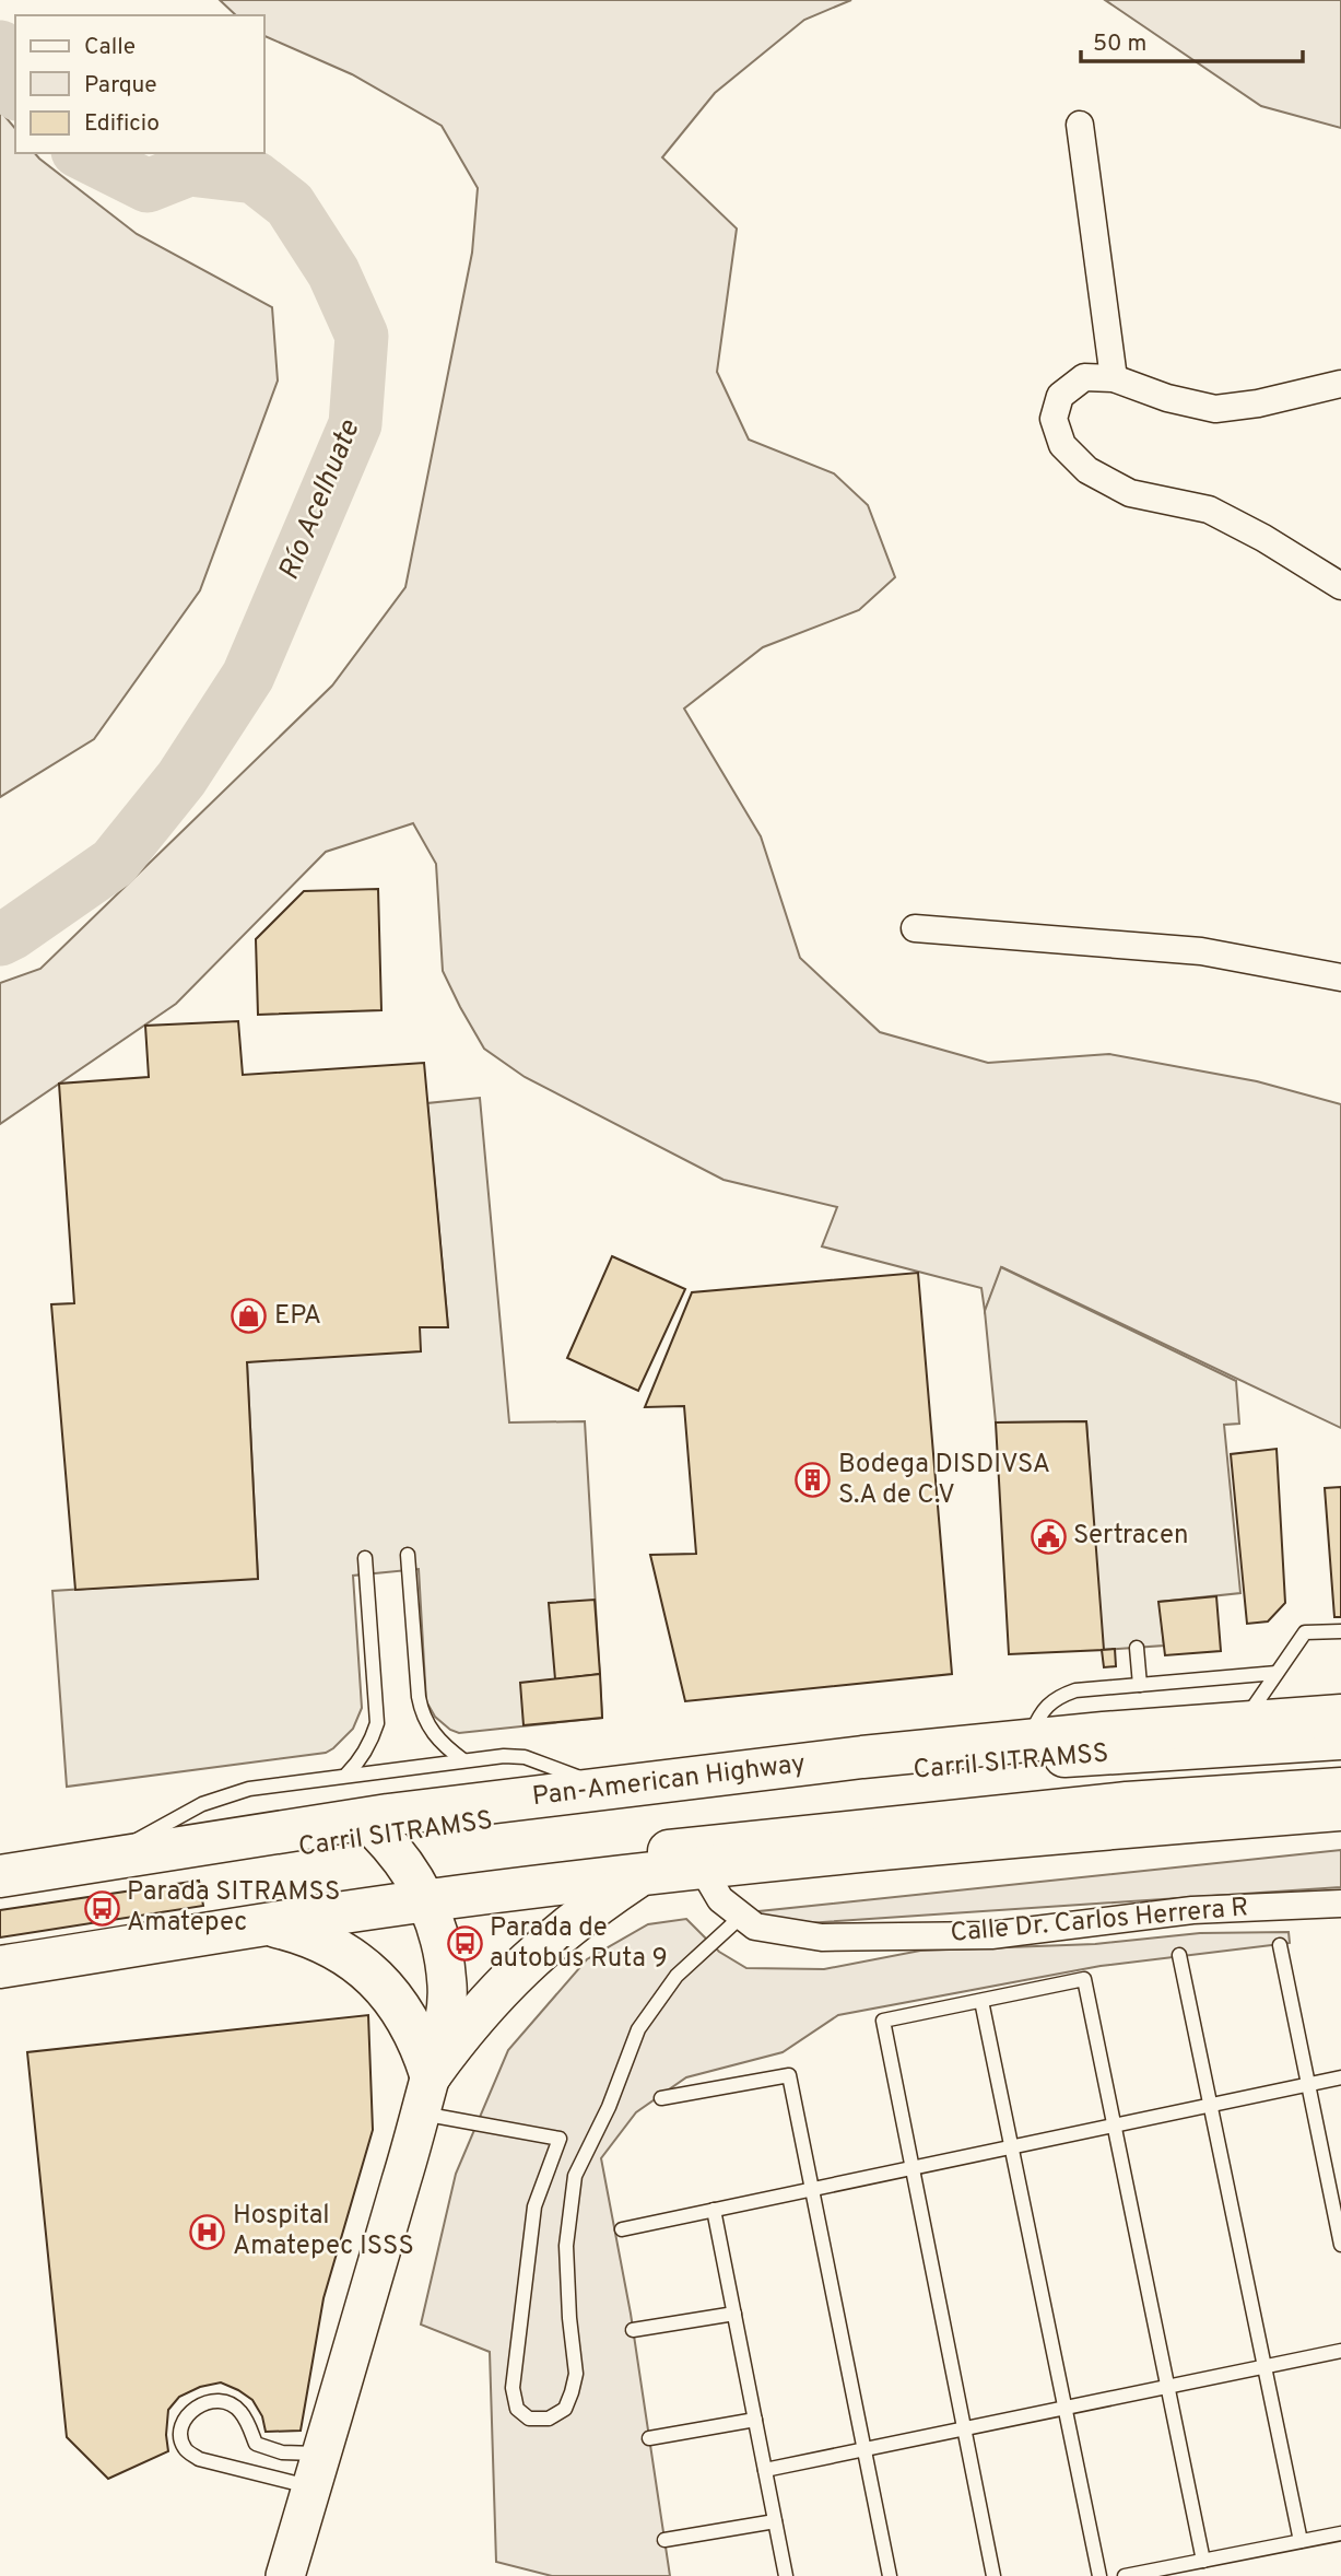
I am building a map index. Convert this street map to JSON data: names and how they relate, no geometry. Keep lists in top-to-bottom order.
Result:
{
  "streets": {
    "main road": ["Carril SITRAMSS", "Pan-American Highway"],
    "street": ["Calle Dr. Carlos Herrera R"]
  },
  "crossings": [
    ["Carril SITRAMSS", "Pan-American Highway"]
  ],
  "water": ["Río Acelhuate"],
  "places": {
    "shop": ["EPA"],
    "building": ["Bodega DISDIVSA S.A de C.V"],
    "public building": ["Sertracen"],
    "bus stop": ["Parada SITRAMSS Amatepec", "Parada de autobús Ruta 9"],
    "hospital": ["Hospital Amatepec ISSS"]
  },
  "legend": ["Calle", "Parque", "Edificio"],
  "scale_bar": "50 m"
}
